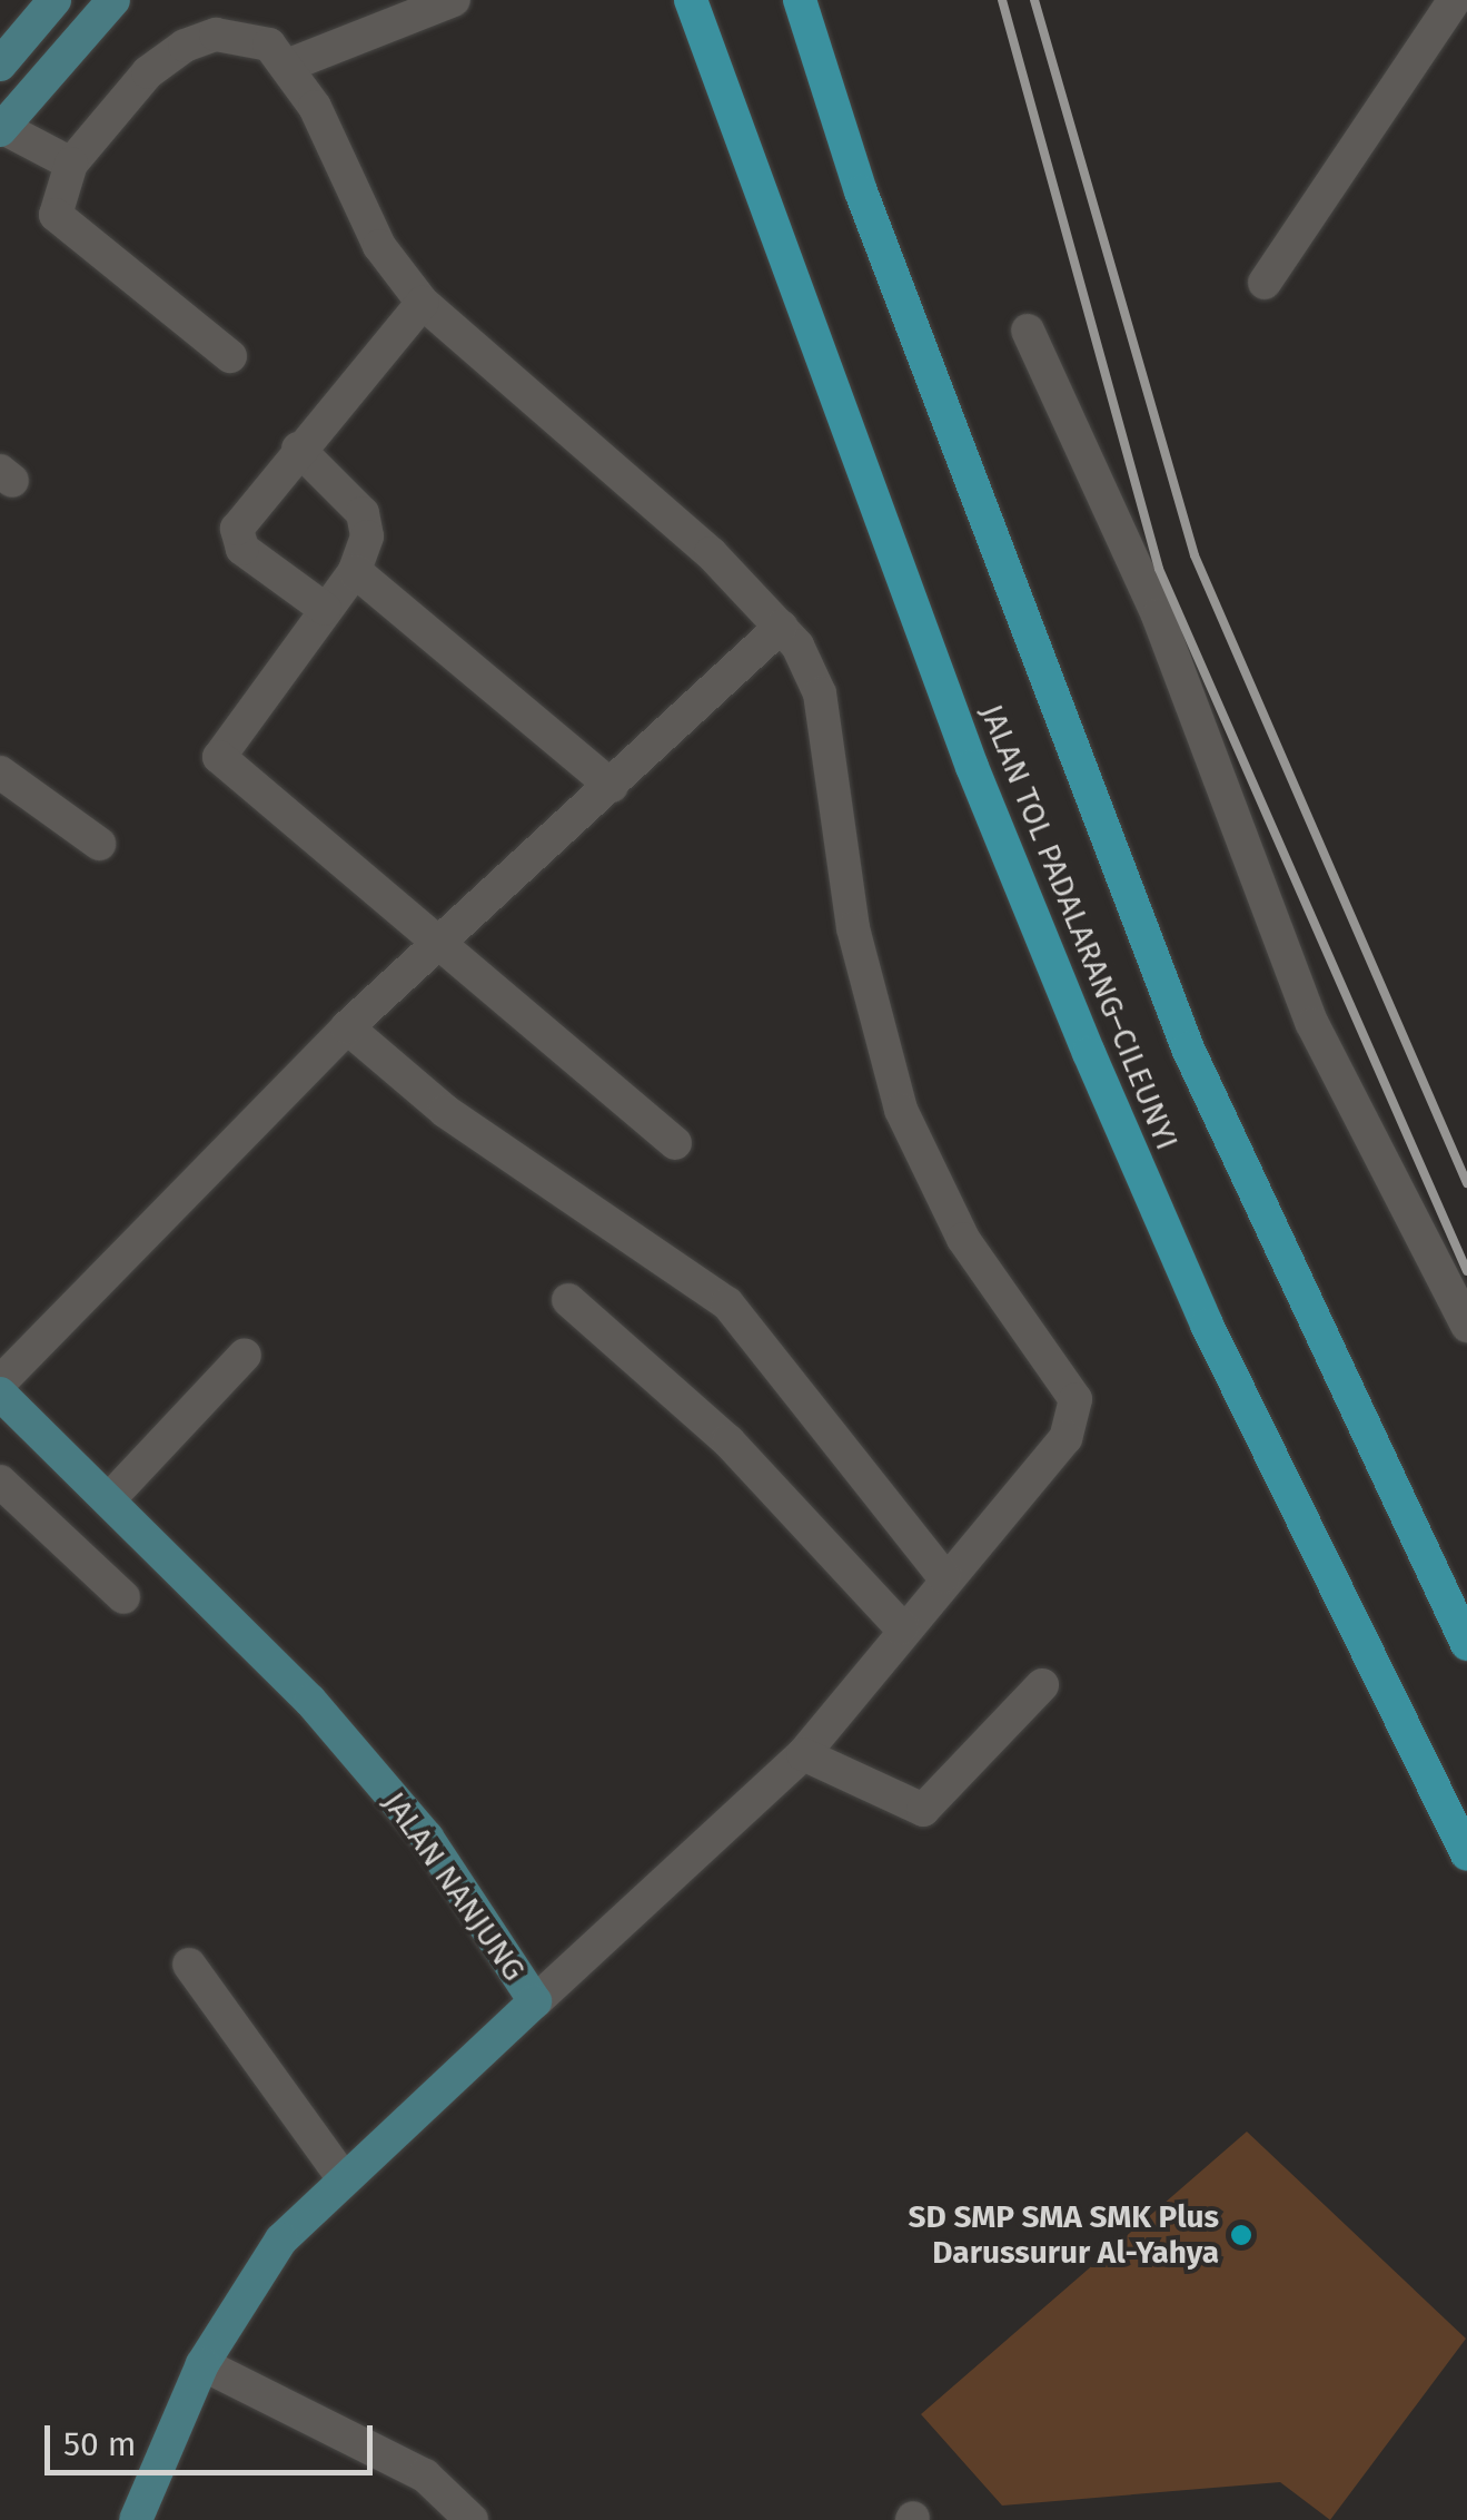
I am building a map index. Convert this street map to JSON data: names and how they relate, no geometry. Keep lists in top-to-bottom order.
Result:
{
  "streets": {
    "highway": ["JALAN TOL PADALARANG–CILEUNYI"],
    "main road": ["JALAN NANJUNG"]
  },
  "places": ["SD SMP SMA SMK Plus Darussurur Al-Yahya"],
  "scale_bar": "50 m"
}
